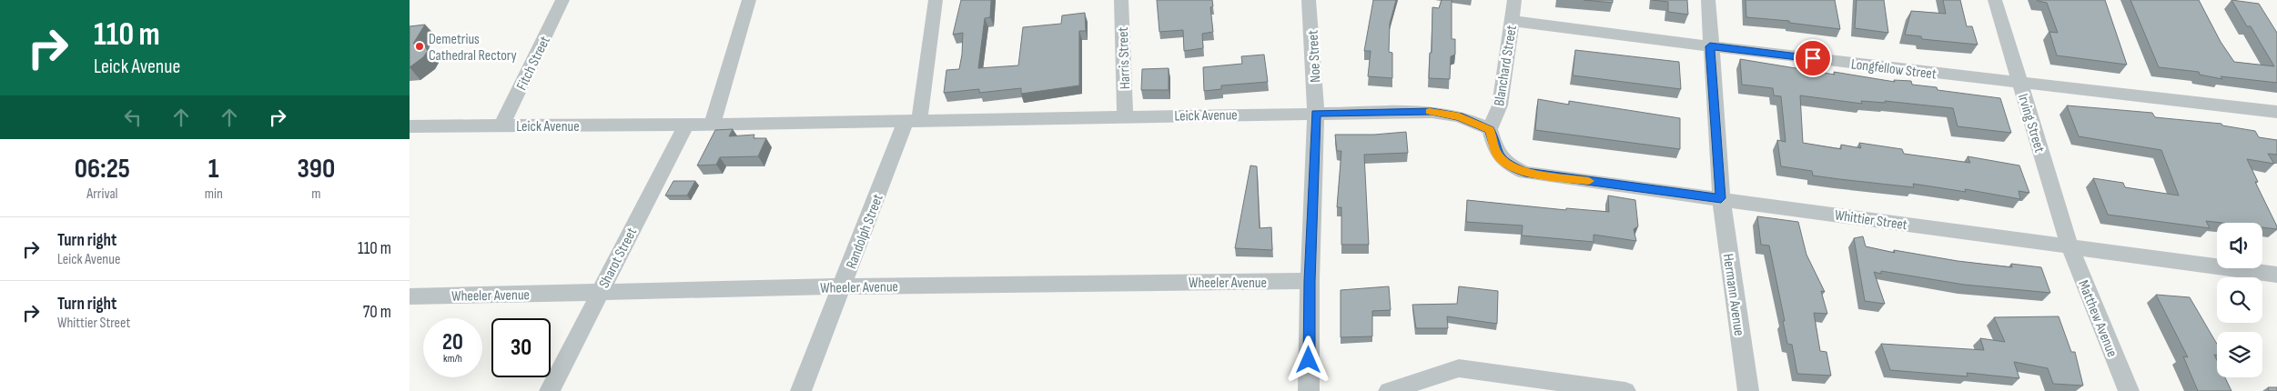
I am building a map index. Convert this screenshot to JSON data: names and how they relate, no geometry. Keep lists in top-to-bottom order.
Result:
{
  "streets": {
    "street": [
      "Noe Street",
      "Harris Street",
      "Fitch Street",
      "Blanchard Street",
      "Longfellow Street",
      "Leick Avenue",
      "Irving Street",
      "Whittier Street",
      "Randolph Street",
      "Sharot Street",
      "Wheeler Avenue",
      "Hermann Avenue",
      "Matthew Avenue"
    ]
  },
  "crossings": [
    ["Noe Street", "Leick Avenue"],
    ["Noe Street", "Wheeler Avenue"],
    ["Harris Street", "Leick Avenue"],
    ["Fitch Street", "Leick Avenue"],
    ["Blanchard Street", "Longfellow Street"],
    ["Blanchard Street", "Leick Avenue"],
    ["Blanchard Street", "Whittier Street"],
    ["Longfellow Street", "Irving Street"],
    ["Longfellow Street", "Hermann Avenue"],
    ["Leick Avenue", "Whittier Street"],
    ["Leick Avenue", "Randolph Street"],
    ["Leick Avenue", "Sharot Street"],
    ["Irving Street", "Whittier Street"],
    ["Irving Street", "Matthew Avenue"],
    ["Whittier Street", "Hermann Avenue"],
    ["Whittier Street", "Matthew Avenue"],
    ["Randolph Street", "Wheeler Avenue"],
    ["Sharot Street", "Wheeler Avenue"]
  ],
  "places": ["Demetrius Cathedral Rectory"],
  "page": {
    "turn": ["110 m", "Leick Avenue"],
    "eta": [
      "06:25",
      "Arrival",
      "1",
      "min",
      "390",
      "m"
    ],
    "list": [
      {
        "name": "Turn right",
        "note": "Leick Avenue",
        "value": "110 m"
      },
      {
        "name": "Turn right",
        "note": "Whittier Street",
        "value": "70 m"
      }
    ],
    "speed": "20 km/h",
    "limit": "30"
  }
}
